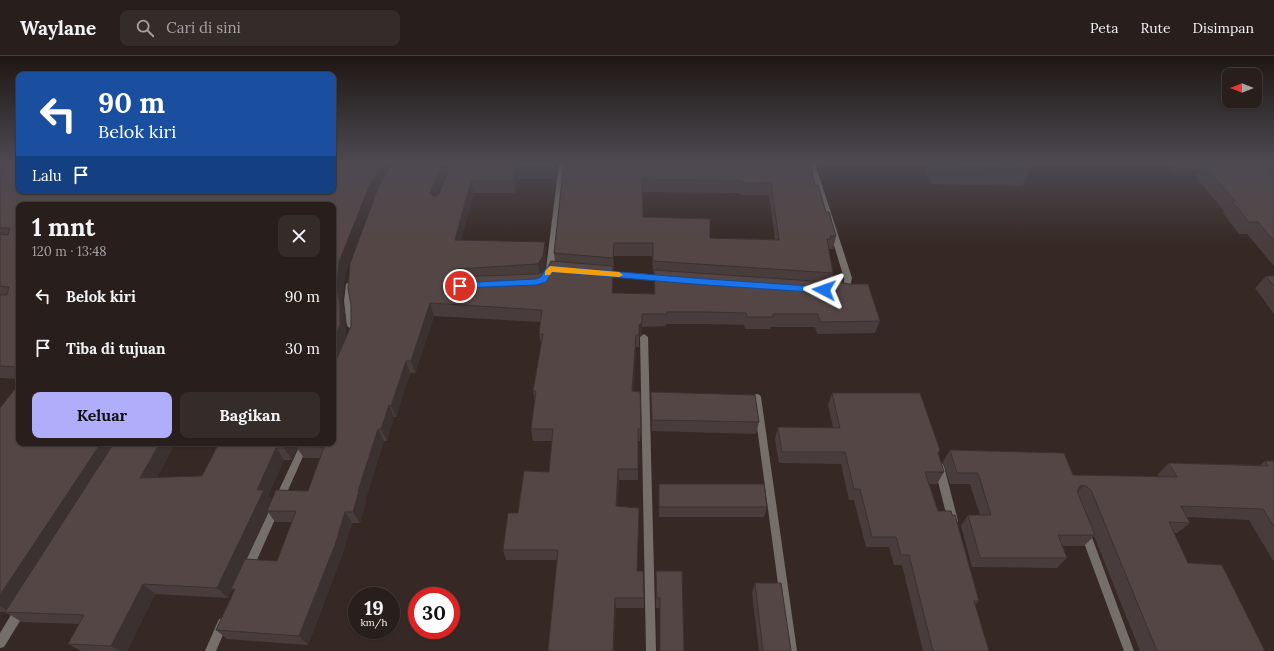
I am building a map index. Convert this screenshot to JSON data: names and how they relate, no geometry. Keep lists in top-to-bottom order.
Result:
{
  "north": "left",
  "page": {
    "header": "Waylane",
    "search": "Cari di sini",
    "nav": ["Peta", "Rute", "Disimpan"],
    "turn": ["90 m", "Belok kiri"],
    "then": "Lalu",
    "heading": ["1 mnt", "120 m · 13:48"],
    "list": [
      {
        "name": "Belok kiri",
        "value": "90 m"
      },
      {
        "name": "Tiba di tujuan",
        "value": "30 m"
      }
    ],
    "buttons": ["Keluar", "Bagikan"],
    "speed": "19 km/h",
    "limit": "30"
  }
}
